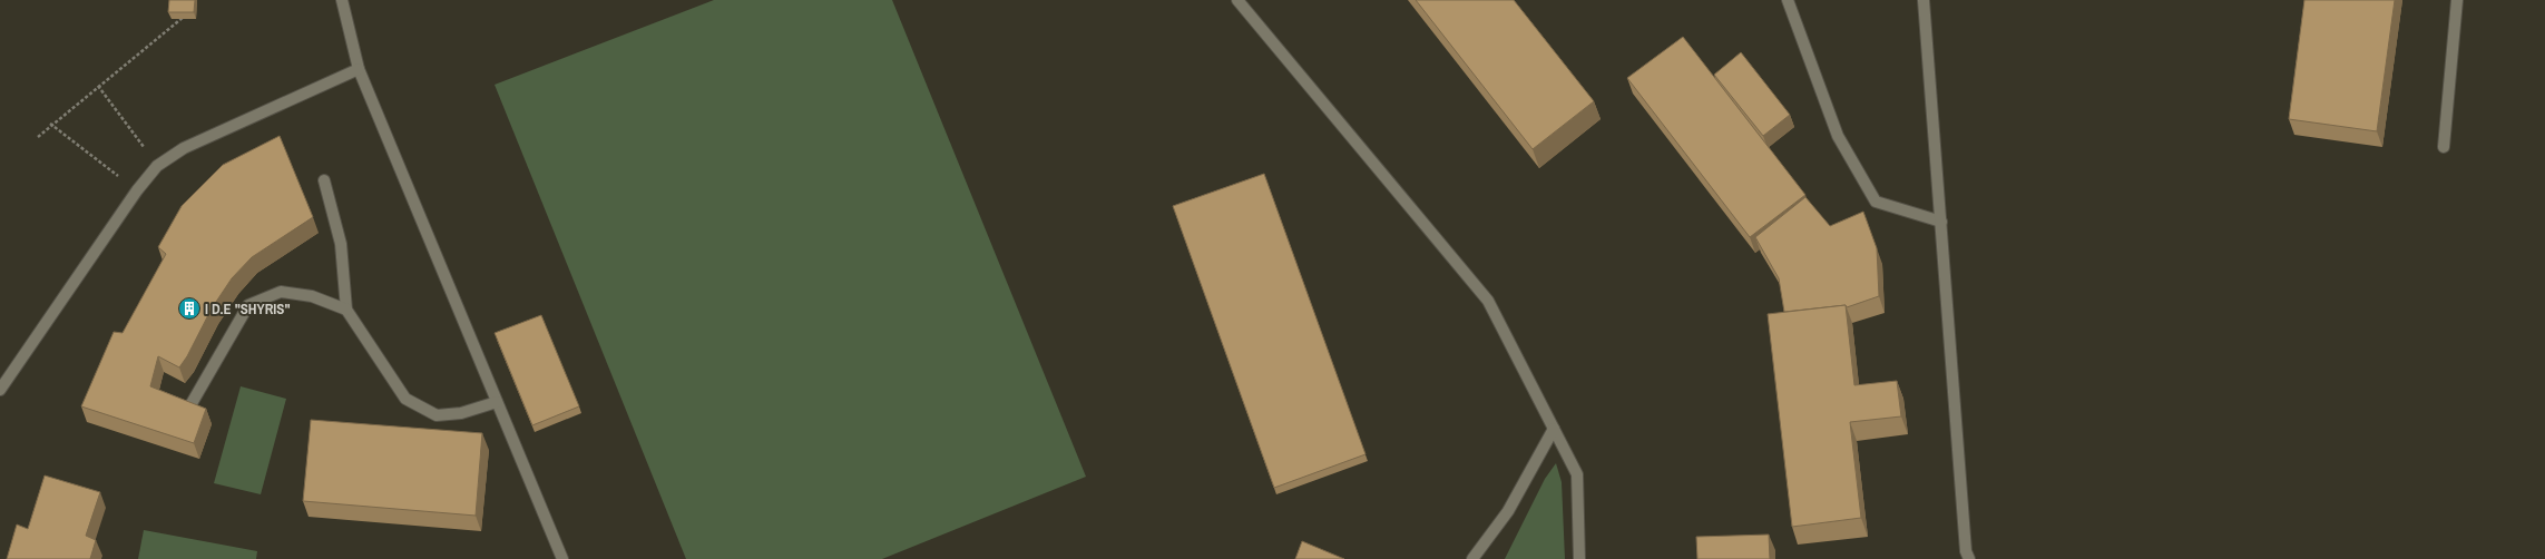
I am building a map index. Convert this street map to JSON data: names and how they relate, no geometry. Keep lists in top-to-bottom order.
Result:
{
  "places": {
    "building": ["I D.E \"SHYRIS\""]
  }
}
